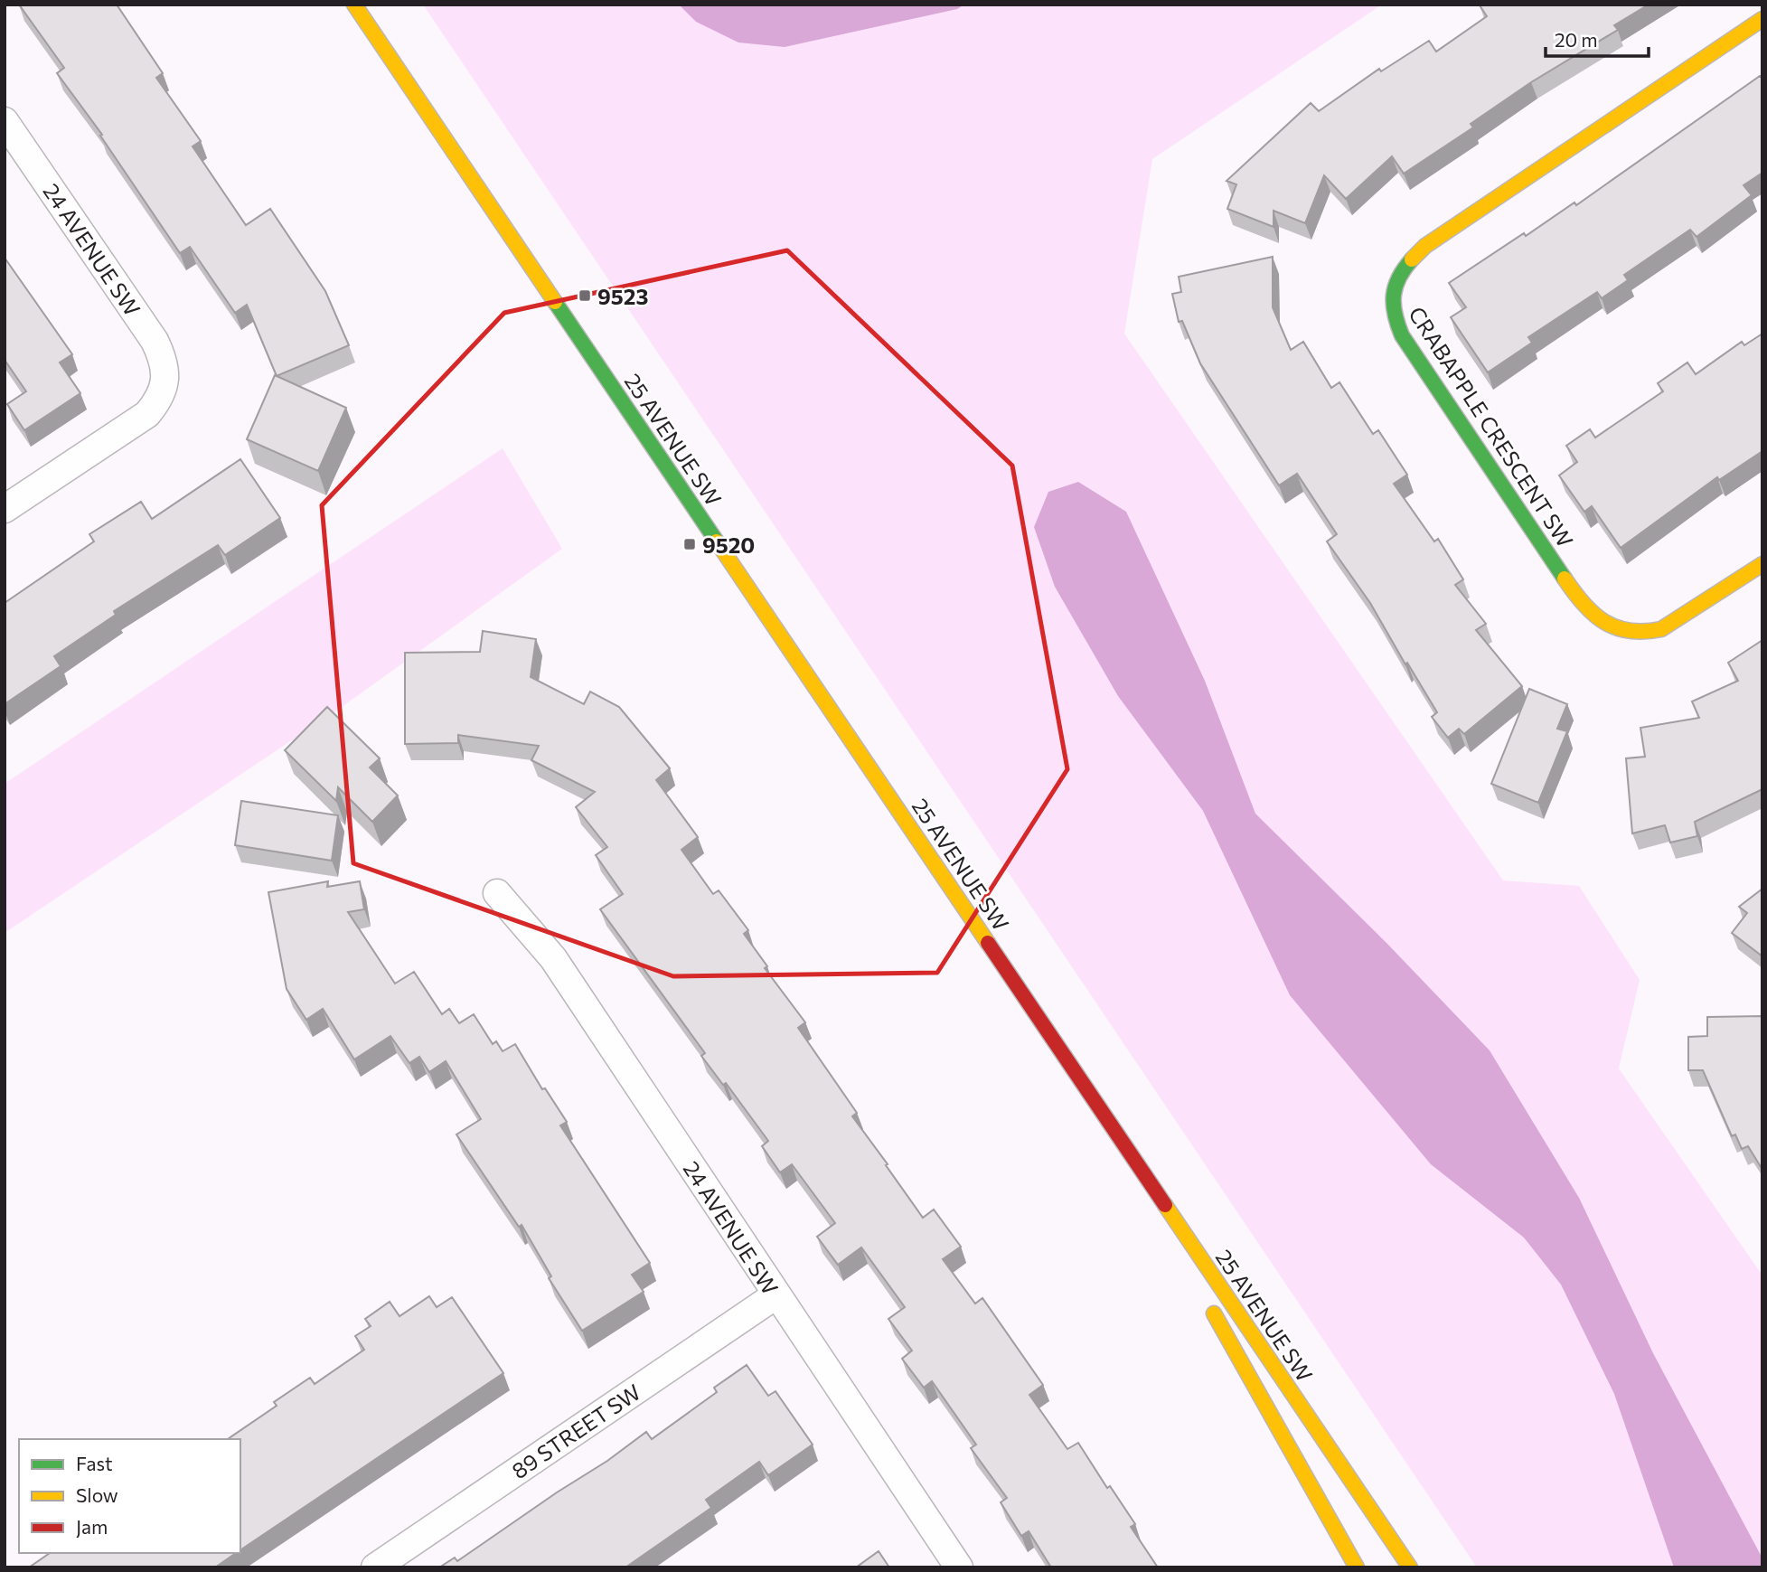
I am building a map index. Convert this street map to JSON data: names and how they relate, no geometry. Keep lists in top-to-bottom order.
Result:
{
  "streets": {
    "main road": ["CRABAPPLE CRESCENT SW", "25 AVENUE SW"],
    "street": ["24 AVENUE SW", "89 STREET SW"]
  },
  "crossings": [
    ["24 AVENUE SW", "89 STREET SW"]
  ],
  "places": {
    "transit": ["9523", "9520"]
  },
  "legend": ["Fast", "Slow", "Jam"],
  "scale_bar": "20 m"
}
